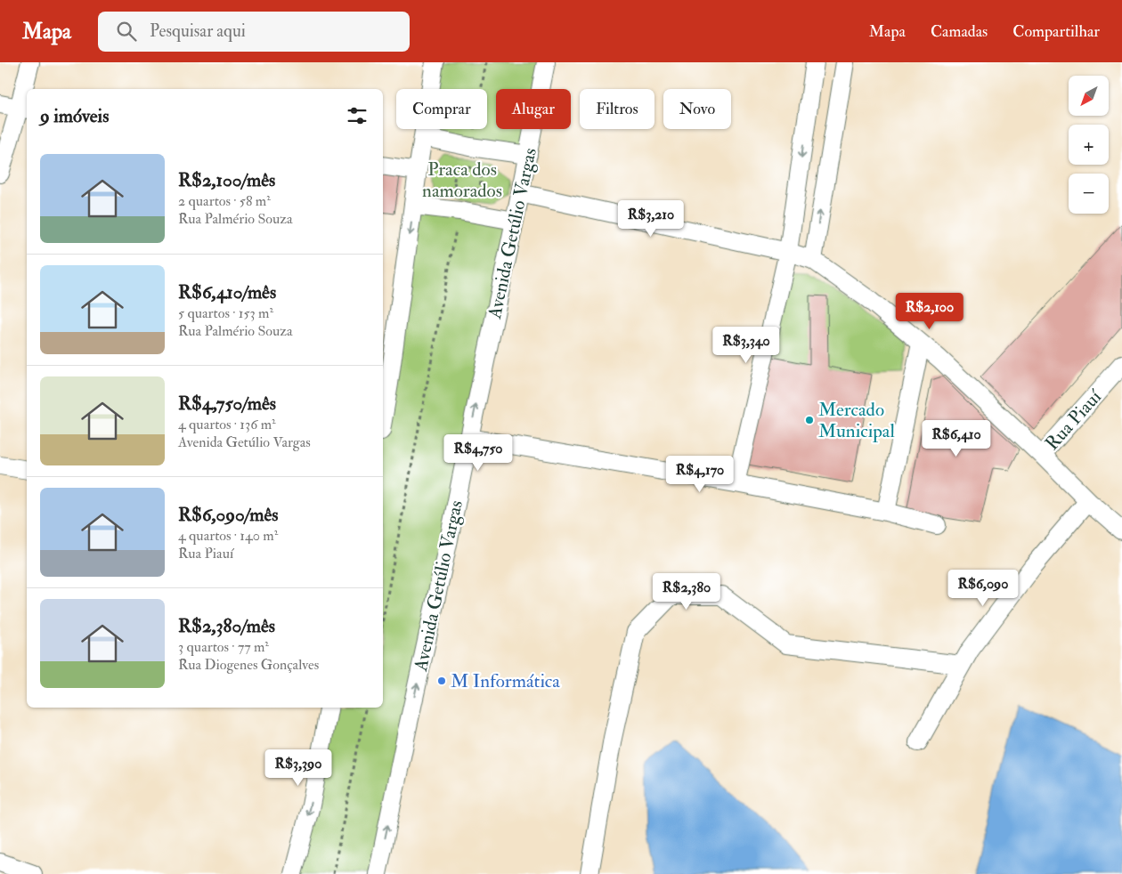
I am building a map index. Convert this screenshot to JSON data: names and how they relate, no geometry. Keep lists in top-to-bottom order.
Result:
{
  "streets": {
    "street": ["Avenida Getúlio Vargas", "Rua Piauí"]
  },
  "parks": ["Praca dos namorados"],
  "places": ["Mercado Municipal", "M Informática"],
  "north": "bottom left",
  "page": {
    "header": "Mapa",
    "search": "Pesquisar aqui",
    "nav": ["Mapa", "Camadas", "Compartilhar"],
    "map_buttons": ["+", "−"],
    "chip": [
      "Comprar",
      "Alugar",
      "Filtros",
      "Novo"
    ],
    "heading": "9 imóveis",
    "list": [
      {
        "name": "R$2,100/mês",
        "note": "2 quartos · 58 m² · Rua Palmério Souza"
      },
      {
        "name": "R$6,410/mês",
        "note": "5 quartos · 153 m² · Rua Palmério Souza"
      },
      {
        "name": "R$4,750/mês",
        "note": "4 quartos · 136 m² · Avenida Getúlio Vargas"
      },
      {
        "name": "R$6,090/mês",
        "note": "4 quartos · 140 m² · Rua Piauí"
      },
      {
        "name": "R$2,380/mês",
        "note": "3 quartos · 77 m² · Rua Diogenes Gonçalves"
      }
    ],
    "price": [
      "R$3,210",
      "R$2,100",
      "R$3,340",
      "R$6,410",
      "R$4,750",
      "R$4,170",
      "R$6,090",
      "R$2,380",
      "R$3,390"
    ]
  }
}
